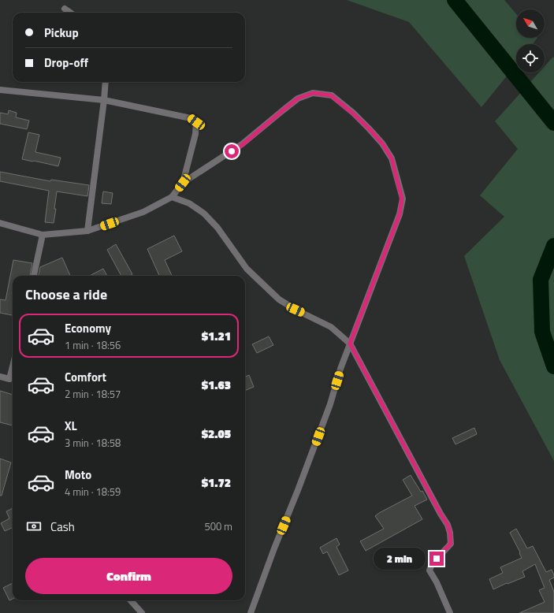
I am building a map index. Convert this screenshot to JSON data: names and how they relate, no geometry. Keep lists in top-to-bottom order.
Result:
{
  "north": "top left",
  "page": {
    "banner": ["Pickup", "Drop-off"],
    "heading": "Choose a ride",
    "list": [
      {
        "name": "Economy",
        "note": "1 min · 18:56",
        "value": "$1.21"
      },
      {
        "name": "Comfort",
        "note": "2 min · 18:57",
        "value": "$1.63"
      },
      {
        "name": "XL",
        "note": "3 min · 18:58",
        "value": "$2.05"
      },
      {
        "name": "Moto",
        "note": "4 min · 18:59",
        "value": "$1.72"
      }
    ],
    "pay": ["Cash", "500 m"],
    "bubble": "2 min",
    "buttons": "Confirm"
  }
}
